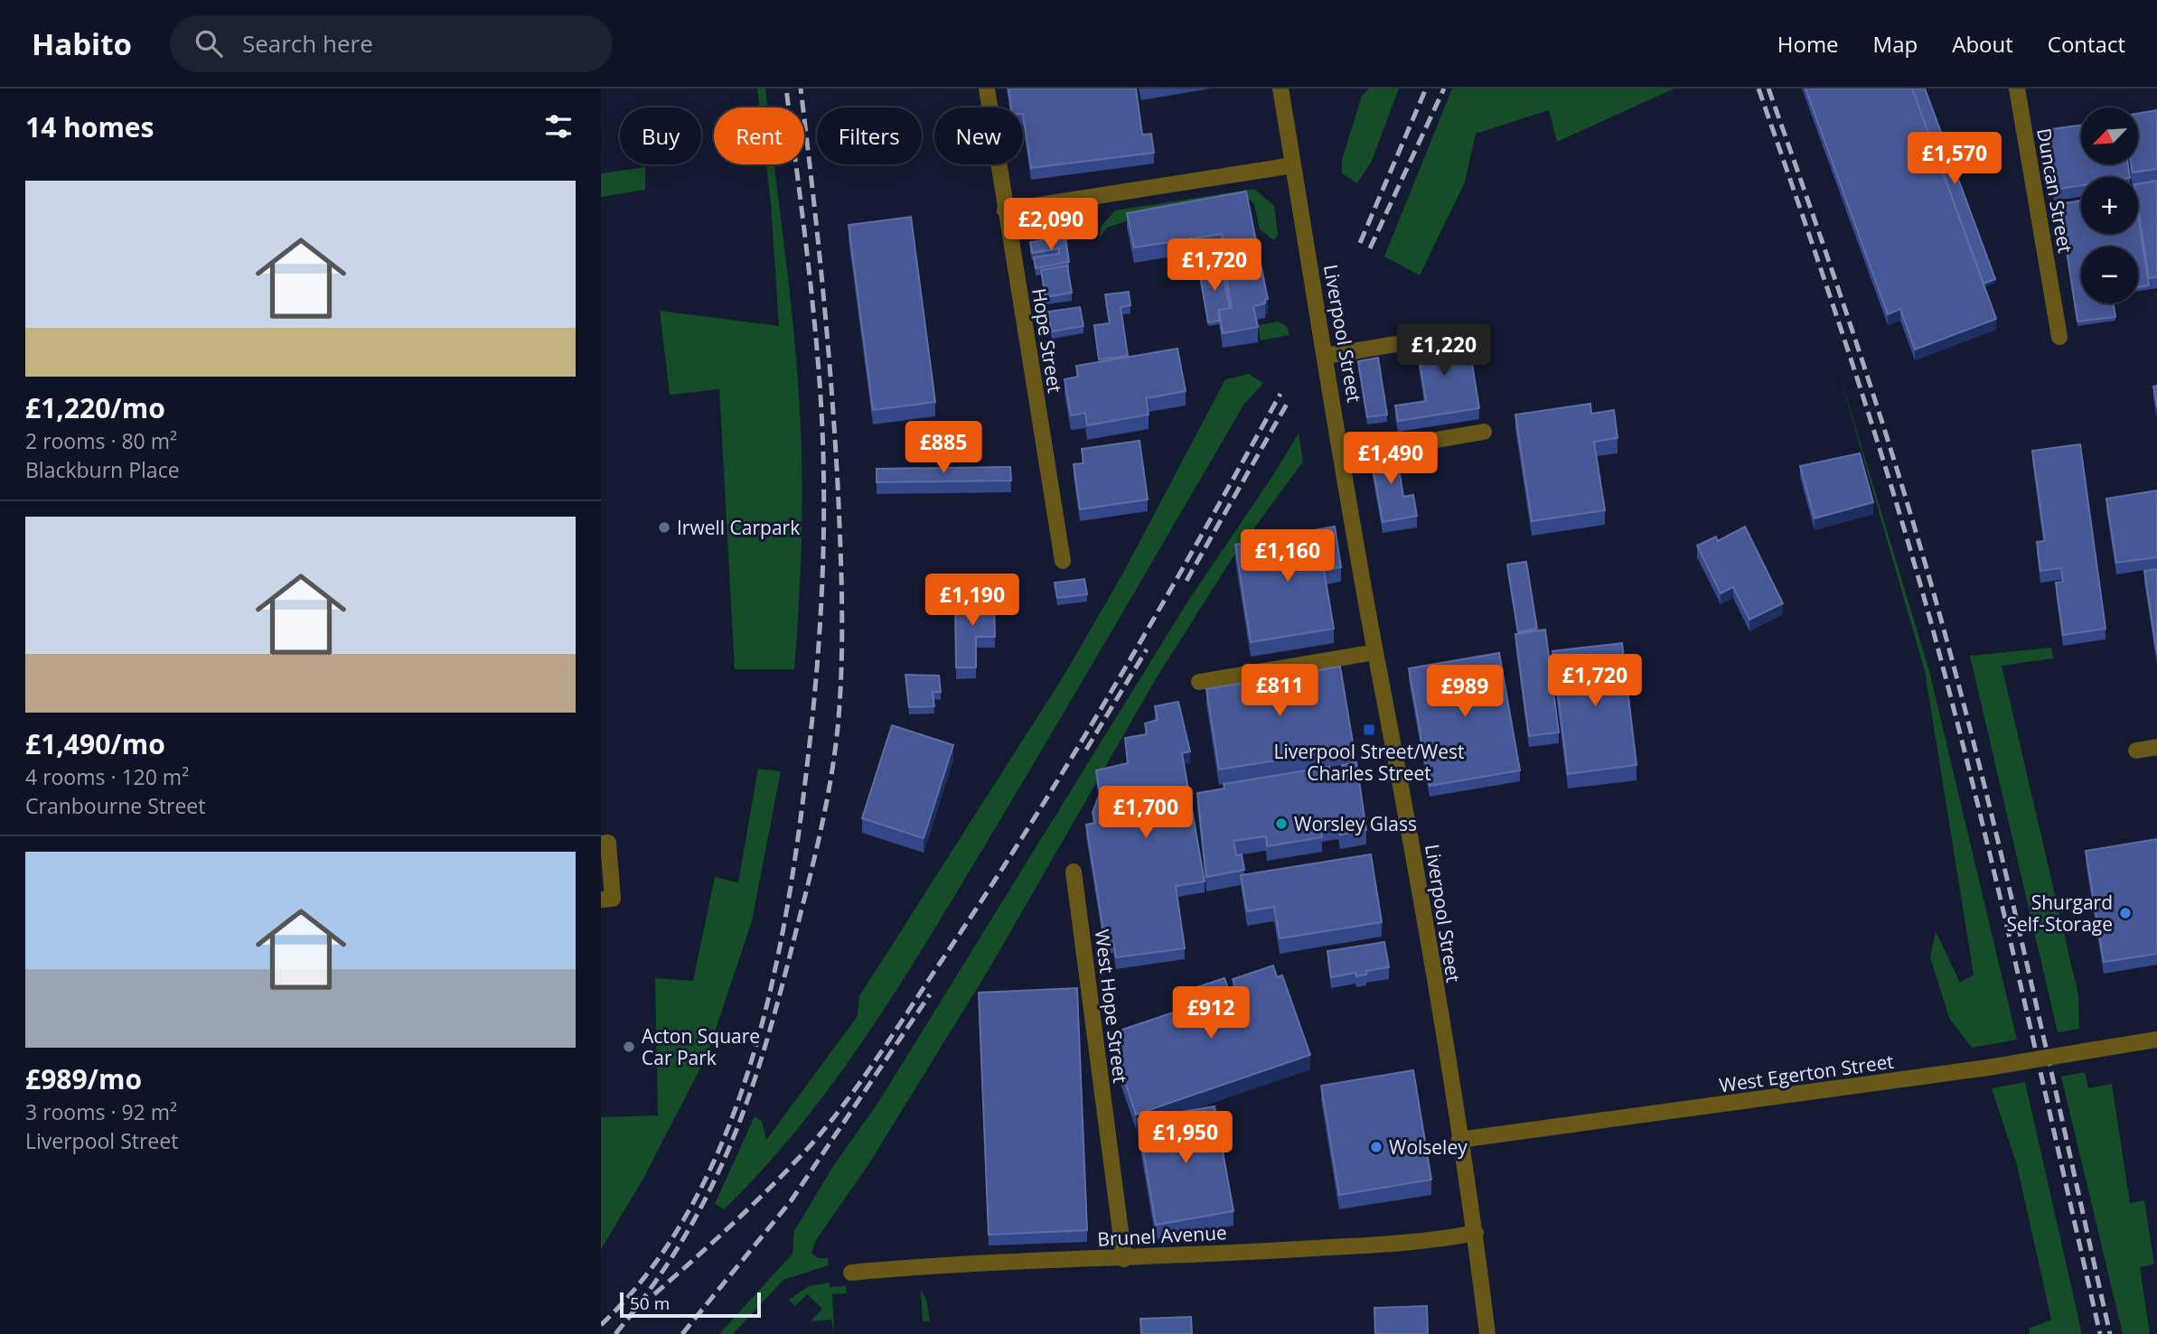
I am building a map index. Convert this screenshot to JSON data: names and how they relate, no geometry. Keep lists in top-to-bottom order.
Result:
{
  "streets": {
    "street": [
      "Duncan Street",
      "Liverpool Street",
      "Hope Street",
      "West Hope Street",
      "West Egerton Street",
      "Brunel Avenue"
    ]
  },
  "crossings": [
    ["Liverpool Street", "West Egerton Street"],
    ["Liverpool Street", "Brunel Avenue"],
    ["West Hope Street", "Brunel Avenue"]
  ],
  "places": {
    "other": [
      "Irwell Carpark",
      "Worsley Glass",
      "Shurgard Self-Storage",
      "Acton Square Car Park",
      "Wolseley"
    ],
    "transit": ["Liverpool Street/West Charles Street"]
  },
  "scale_bar": "50 m",
  "north": "bottom left",
  "page": {
    "header": "Habito",
    "search": "Search here",
    "nav": [
      "Home",
      "Map",
      "About",
      "Contact"
    ],
    "heading": "14 homes",
    "map_buttons": ["+", "−"],
    "chip": [
      "Buy",
      "Rent",
      "Filters",
      "New"
    ],
    "price": [
      "£1,570",
      "£2,090",
      "£1,720",
      "£1,220",
      "£885",
      "£1,490",
      "£1,160",
      "£1,190",
      "£1,720",
      "£811",
      "£989",
      "£1,700",
      "£912",
      "£1,950"
    ],
    "list": [
      {
        "name": "£1,220/mo",
        "note": "2 rooms · 80 m² · Blackburn Place"
      },
      {
        "name": "£1,490/mo",
        "note": "4 rooms · 120 m² · Cranbourne Street"
      },
      {
        "name": "£989/mo",
        "note": "3 rooms · 92 m² · Liverpool Street"
      }
    ],
    "scale": "50 m"
  }
}
